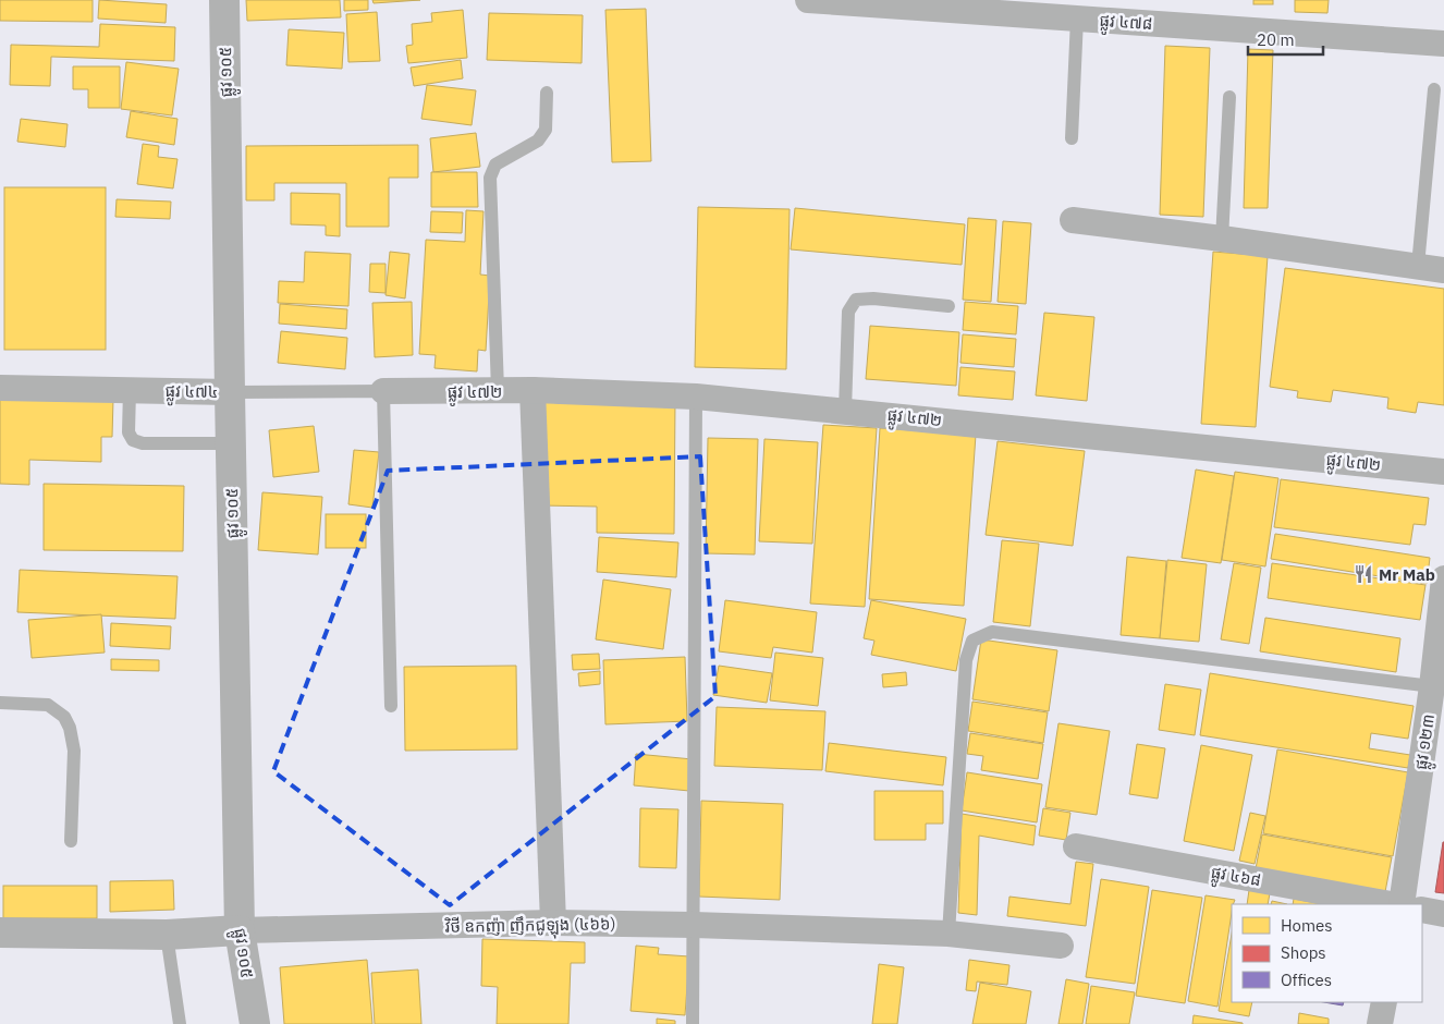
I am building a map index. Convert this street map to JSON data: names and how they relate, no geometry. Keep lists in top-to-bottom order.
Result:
{
  "streets": {
    "street": [
      "ផ្លូវ ៤៧៨",
      "ផ្លូវ ១០៥",
      "ផ្លូវ ៤៧៤",
      "ផ្លូវ ៤៧២",
      "ផ្លូវ ១២៣",
      "ផ្លូវ ៤៦៨",
      "វិថី ឧកញ៉ា ញឹកជូឡុង (៤៦៦)"
    ]
  },
  "crossings": [
    ["ផ្លូវ ១០៥", "ផ្លូវ ៤៧៤"],
    ["ផ្លូវ ១០៥", "វិថី ឧកញ៉ា ញឹកជូឡុង (៤៦៦)"],
    ["ផ្លូវ ៤៧៤", "ផ្លូវ ៤៧២"]
  ],
  "places": {
    "restaurant": ["Mr Mab"]
  },
  "legend": ["Homes", "Shops", "Offices"],
  "scale_bar": "20 m"
}
